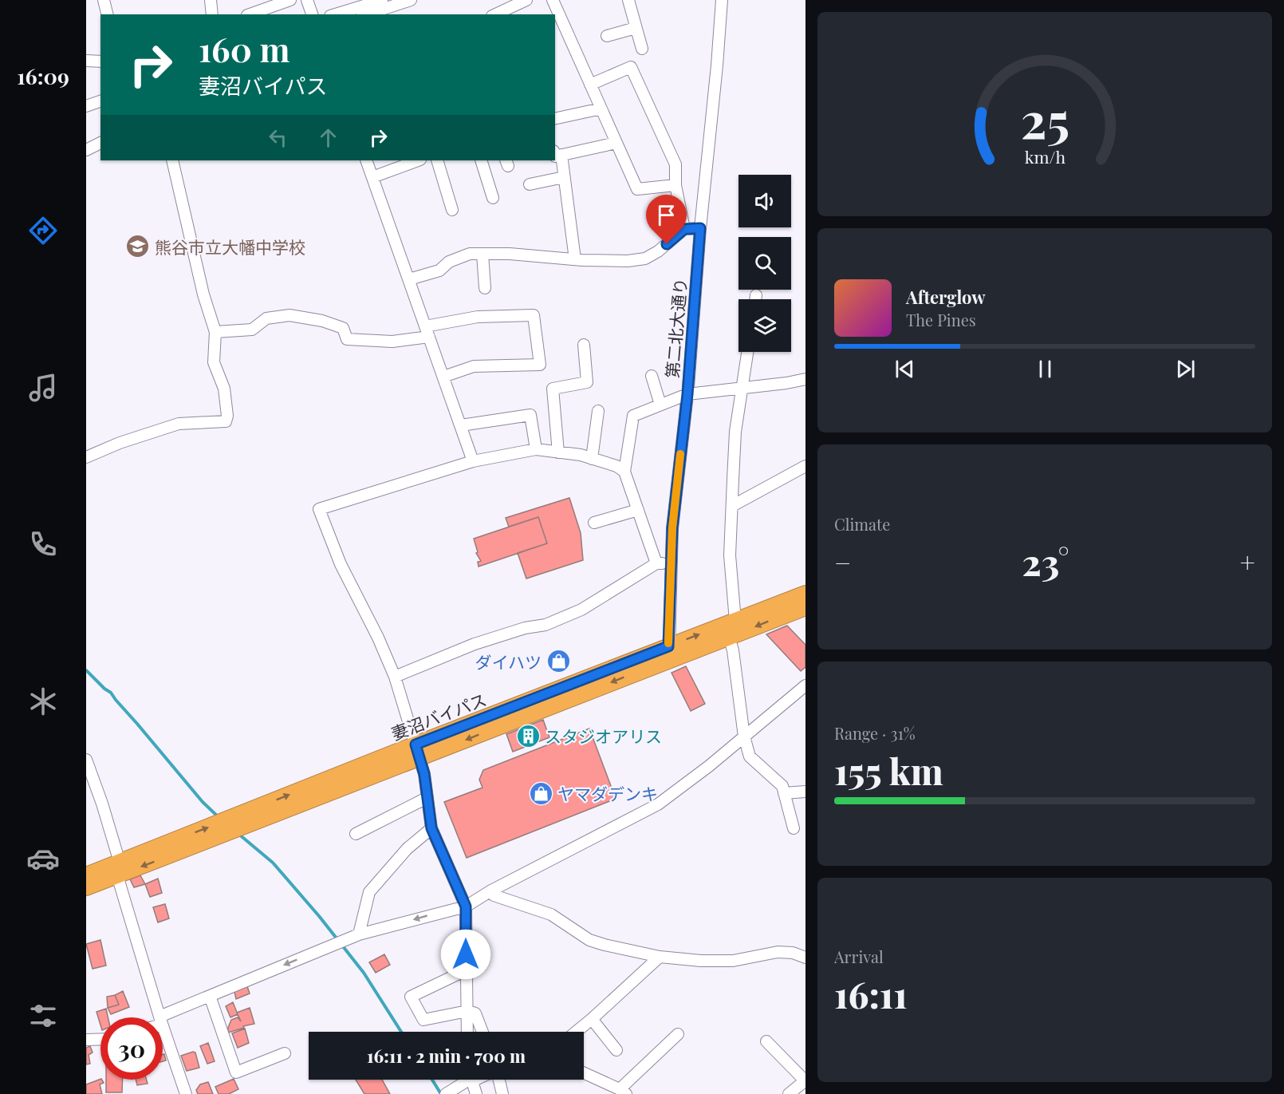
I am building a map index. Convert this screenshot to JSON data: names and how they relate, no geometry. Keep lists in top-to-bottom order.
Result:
{
  "streets": {
    "highway": ["妻沼バイパス"],
    "street": ["第二北大通り"]
  },
  "crossings": [
    ["第二北大通り", "妻沼バイパス"]
  ],
  "places": {
    "school or university": ["熊谷市立大幡中学校"],
    "shop": ["ダイハツ", "ヤマダデンキ"],
    "building": ["スタジオアリス"]
  },
  "page": {
    "tabs": "16:09",
    "turn": ["160 m", "妻沼バイパス"],
    "song": ["Afterglow", "The Pines"],
    "tile": [
      "Climate",
      ["Range · 31%", "155 km"],
      ["Arrival", "16:11"]
    ],
    "heat": ["−", "23°", "+"],
    "limit": "30",
    "trip": "16:11 · 2 min · 700 m",
    "gauge": ["25", "km/h"]
  }
}
